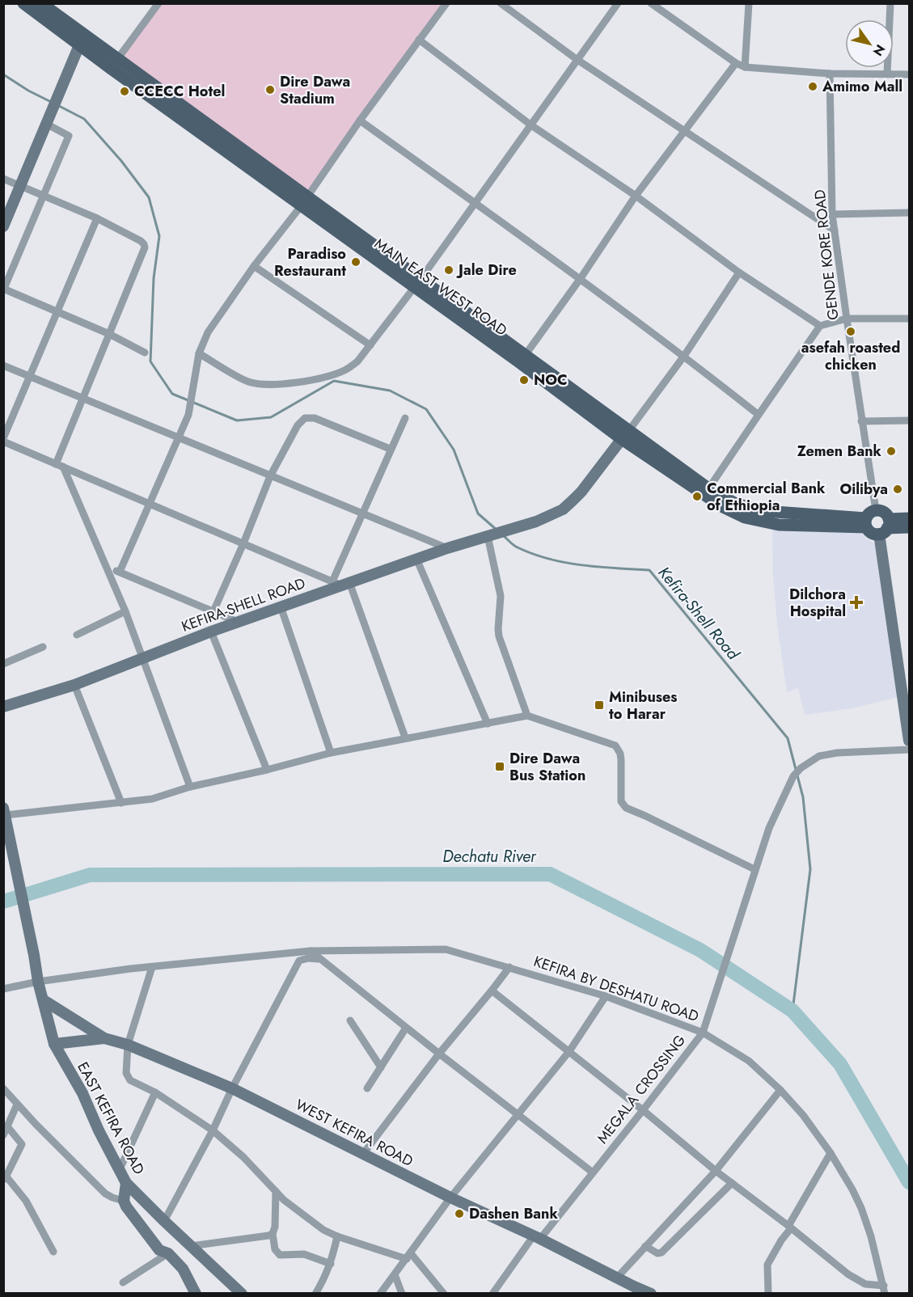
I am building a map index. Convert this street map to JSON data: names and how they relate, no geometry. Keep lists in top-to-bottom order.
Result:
{
  "streets": {
    "main road": [
      "MAIN EAST WEST ROAD",
      "KEFIRA-SHELL ROAD",
      "EAST KEFIRA ROAD",
      "WEST KEFIRA ROAD"
    ],
    "street": ["GENDE KORE ROAD", "KEFIRA BY DESHATU ROAD", "MEGALA CROSSING"]
  },
  "crossings": [
    ["GENDE KORE ROAD", "MAIN EAST WEST ROAD"],
    ["MAIN EAST WEST ROAD", "KEFIRA-SHELL ROAD"],
    ["KEFIRA BY DESHATU ROAD", "MEGALA CROSSING"],
    ["MEGALA CROSSING", "WEST KEFIRA ROAD"],
    ["EAST KEFIRA ROAD", "WEST KEFIRA ROAD"]
  ],
  "water": ["Kefira-Shell Road", "Dechatu River"],
  "places": {
    "other": [
      "Amimo Mall",
      "Dire Dawa Stadium",
      "CCECC Hotel",
      "Paradiso Restaurant",
      "Jale Dire",
      "asefah roasted chicken",
      "NOC",
      "Zemen Bank",
      "Oilibya",
      "Commercial Bank of Ethiopia",
      "Dashen Bank"
    ],
    "health": ["Dilchora Hospital"],
    "transit": ["Minibuses to Harar", "Dire Dawa Bus Station"]
  },
  "north": "bottom right"
}
